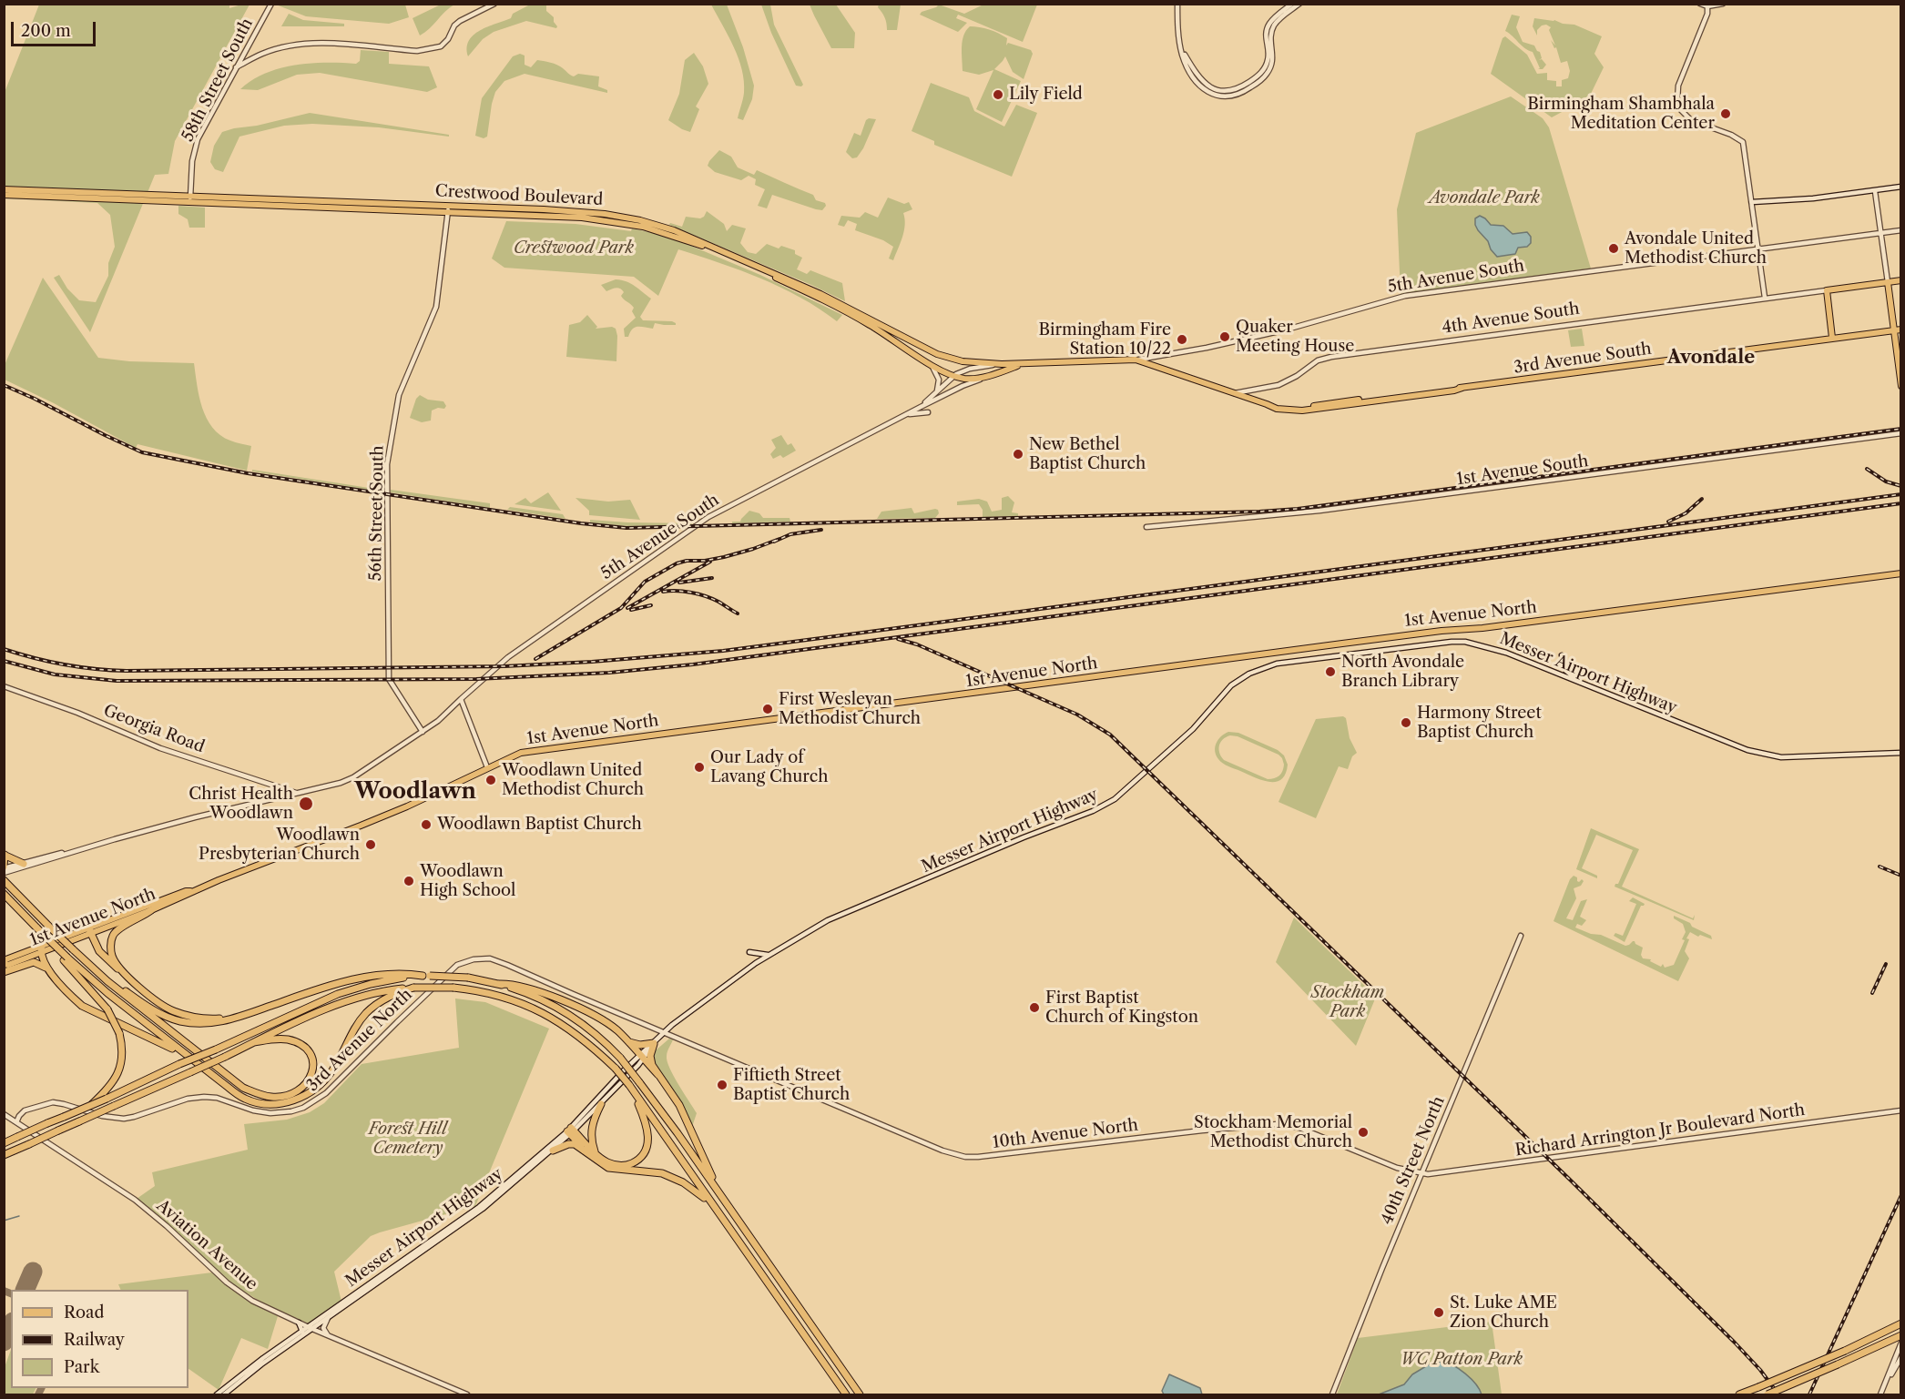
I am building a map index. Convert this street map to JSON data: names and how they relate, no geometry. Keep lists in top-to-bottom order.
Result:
{
  "streets": {
    "main road": [
      "Crestwood Boulevard",
      "5th Avenue South",
      "4th Avenue South",
      "3rd Avenue South",
      "1st Avenue North"
    ],
    "street": [
      "58th Street South",
      "1st Avenue South",
      "56th Street South",
      "Messer Airport Highway",
      "Georgia Road",
      "3rd Avenue North",
      "Richard Arrington Jr Boulevard North",
      "10th Avenue North",
      "40th Street North",
      "Aviation Avenue"
    ]
  },
  "crossings": [
    ["58th Street South", "Crestwood Boulevard"],
    ["Crestwood Boulevard", "5th Avenue South"],
    ["Crestwood Boulevard", "56th Street South"],
    ["4th Avenue South", "3rd Avenue South"],
    ["Messer Airport Highway", "3rd Avenue North"],
    ["Messer Airport Highway", "10th Avenue North"],
    ["Messer Airport Highway", "Aviation Avenue"],
    ["3rd Avenue North", "10th Avenue North"],
    ["3rd Avenue North", "Aviation Avenue"],
    ["Richard Arrington Jr Boulevard North", "10th Avenue North"],
    ["Richard Arrington Jr Boulevard North", "40th Street North"],
    ["10th Avenue North", "40th Street North"]
  ],
  "districts": ["Avondale", "Woodlawn"],
  "parks": [
    "Avondale Park",
    "Crestwood Park",
    "Stockham Park",
    "Forest Hill Cemetery",
    "WC Patton Park"
  ],
  "places": [
    "Lily Field",
    "Birmingham Shambhala Meditation Center",
    "Avondale United Methodist Church",
    "Quaker Meeting House",
    "Birmingham Fire Station 10/22",
    "New Bethel Baptist Church",
    "North Avondale Branch Library",
    "First Wesleyan Methodist Church",
    "Harmony Street Baptist Church",
    "Our Lady of Lavang Church",
    "Woodlawn United Methodist Church",
    "Christ Health Woodlawn",
    "Woodlawn Baptist Church",
    "Woodlawn Presbyterian Church",
    "Woodlawn High School",
    "First Baptist Church of Kingston",
    "Fiftieth Street Baptist Church",
    "Stockham Memorial Methodist Church",
    "St. Luke AME Zion Church"
  ],
  "legend": ["Road", "Railway", "Park"],
  "scale_bar": "200 m"
}
